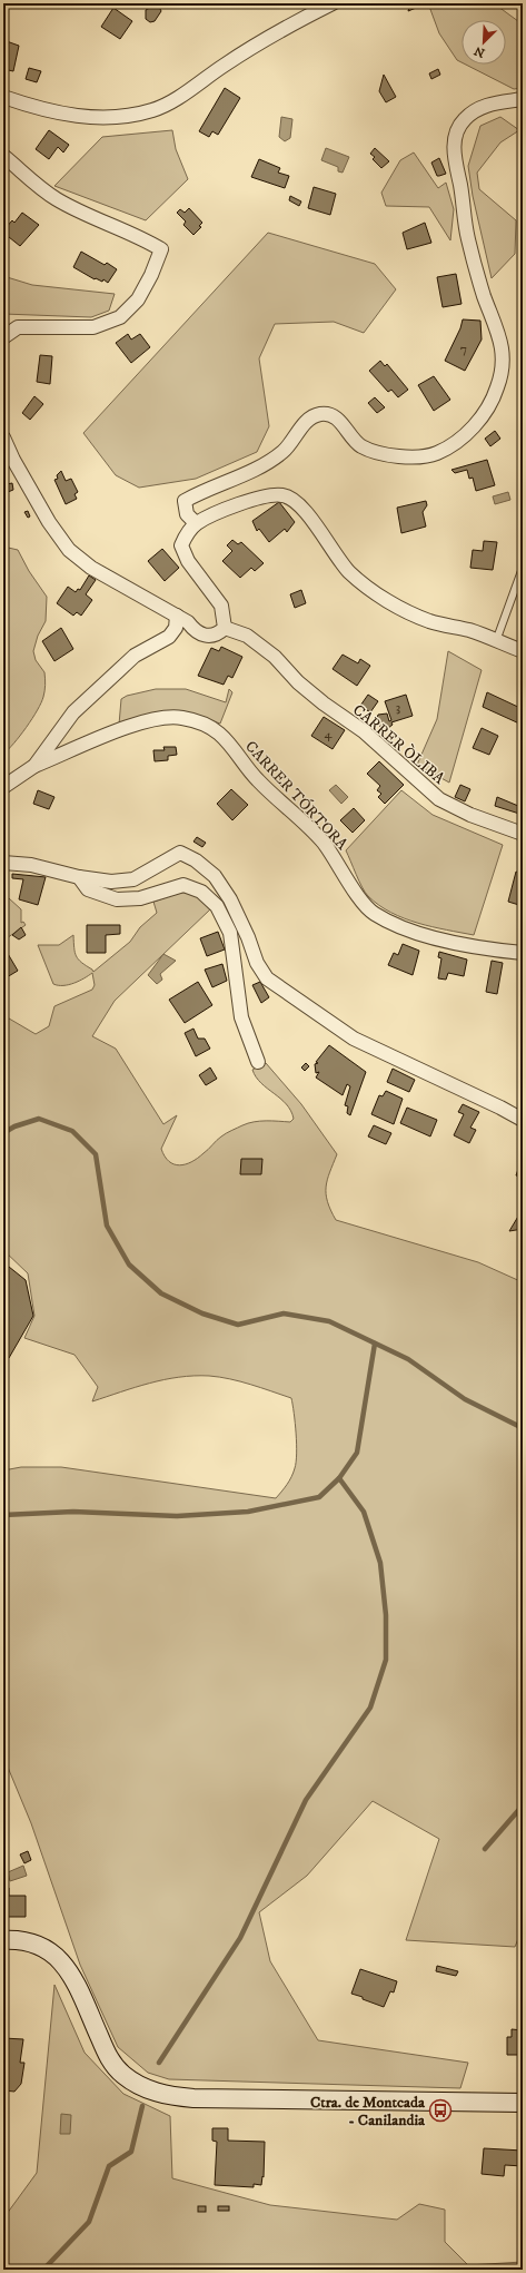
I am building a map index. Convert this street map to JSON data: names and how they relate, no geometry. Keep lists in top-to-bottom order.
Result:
{
  "streets": {
    "street": ["CARRER ÒLIBA", "CARRER TÓRTORA"]
  },
  "places": {
    "bus stop": ["Ctra. de Montcada - Canilandia"]
  },
  "house_numbers": ["7", "3", "4"],
  "north": "bottom left"
}
